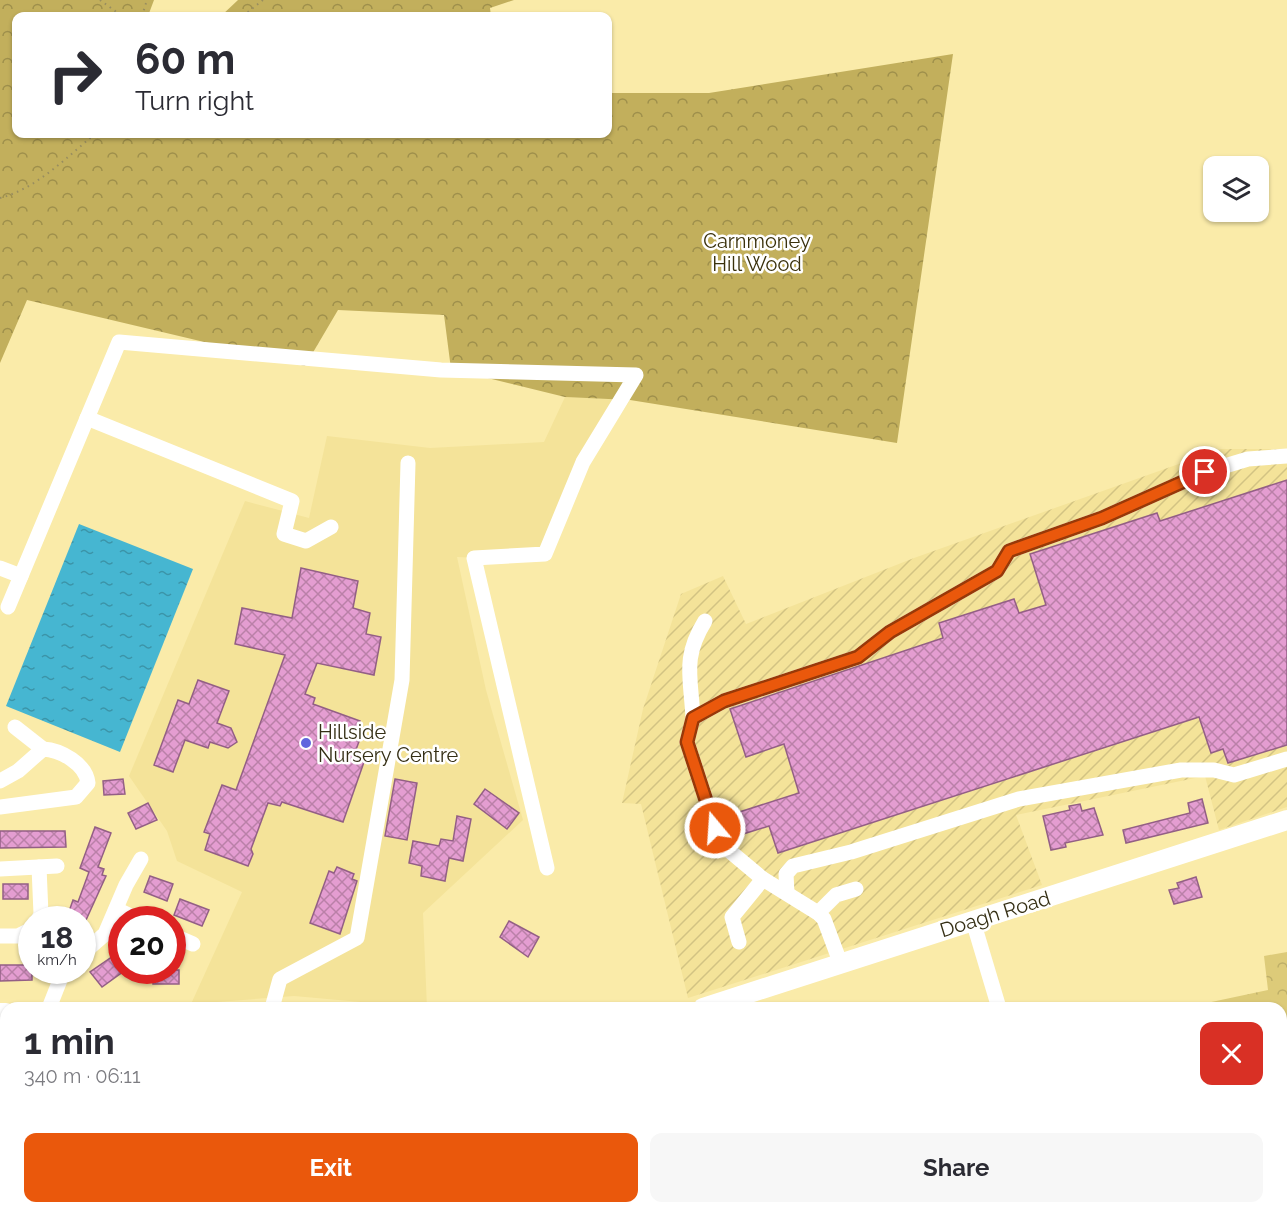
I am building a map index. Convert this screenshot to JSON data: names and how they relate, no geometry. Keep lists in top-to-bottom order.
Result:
{
  "streets": {
    "main road": ["Doagh Road"]
  },
  "parks": ["Carnmoney Hill Wood"],
  "places": ["Hillside Nursery Centre"],
  "page": {
    "turn": ["60 m", "Turn right"],
    "speed": "18 km/h",
    "limit": "20",
    "heading": ["1 min", "340 m · 06:11"],
    "buttons": ["Exit", "Share"]
  }
}
